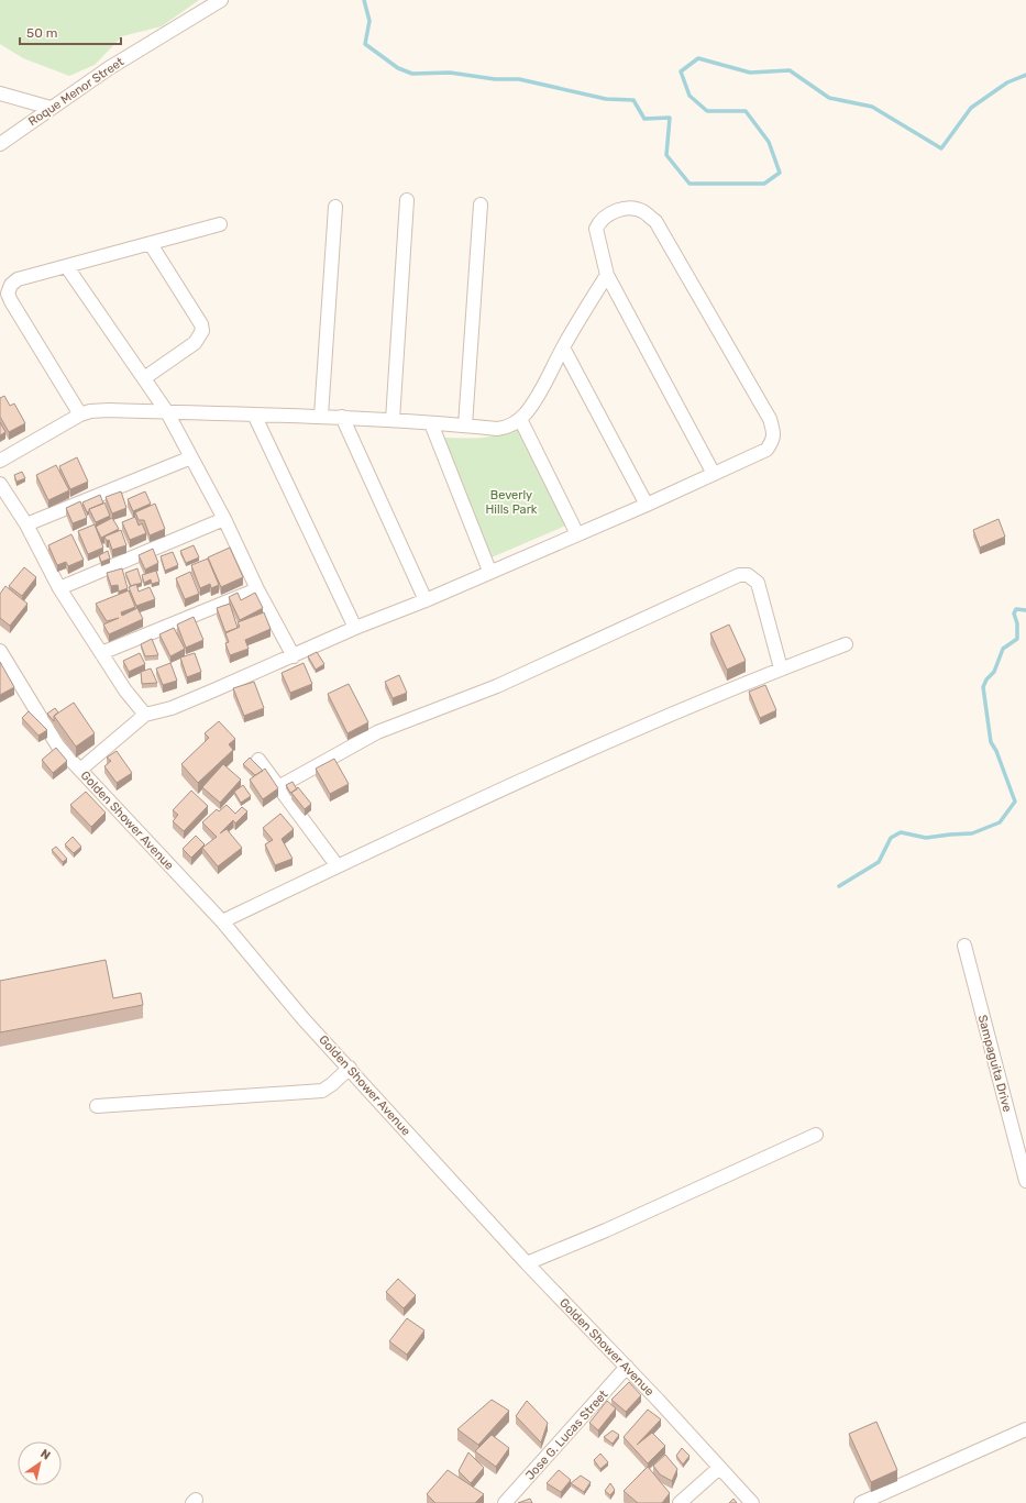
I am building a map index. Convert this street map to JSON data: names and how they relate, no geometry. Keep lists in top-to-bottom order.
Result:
{
  "streets": {
    "street": [
      "Roque Menor Street",
      "Golden Shower Avenue",
      "Sampaguita Drive",
      "Jose G. Lucas Street"
    ]
  },
  "crossings": [
    ["Golden Shower Avenue", "Jose G. Lucas Street"]
  ],
  "parks": ["Beverly Hills Park"],
  "scale_bar": "50 m",
  "north": "top right"
}
